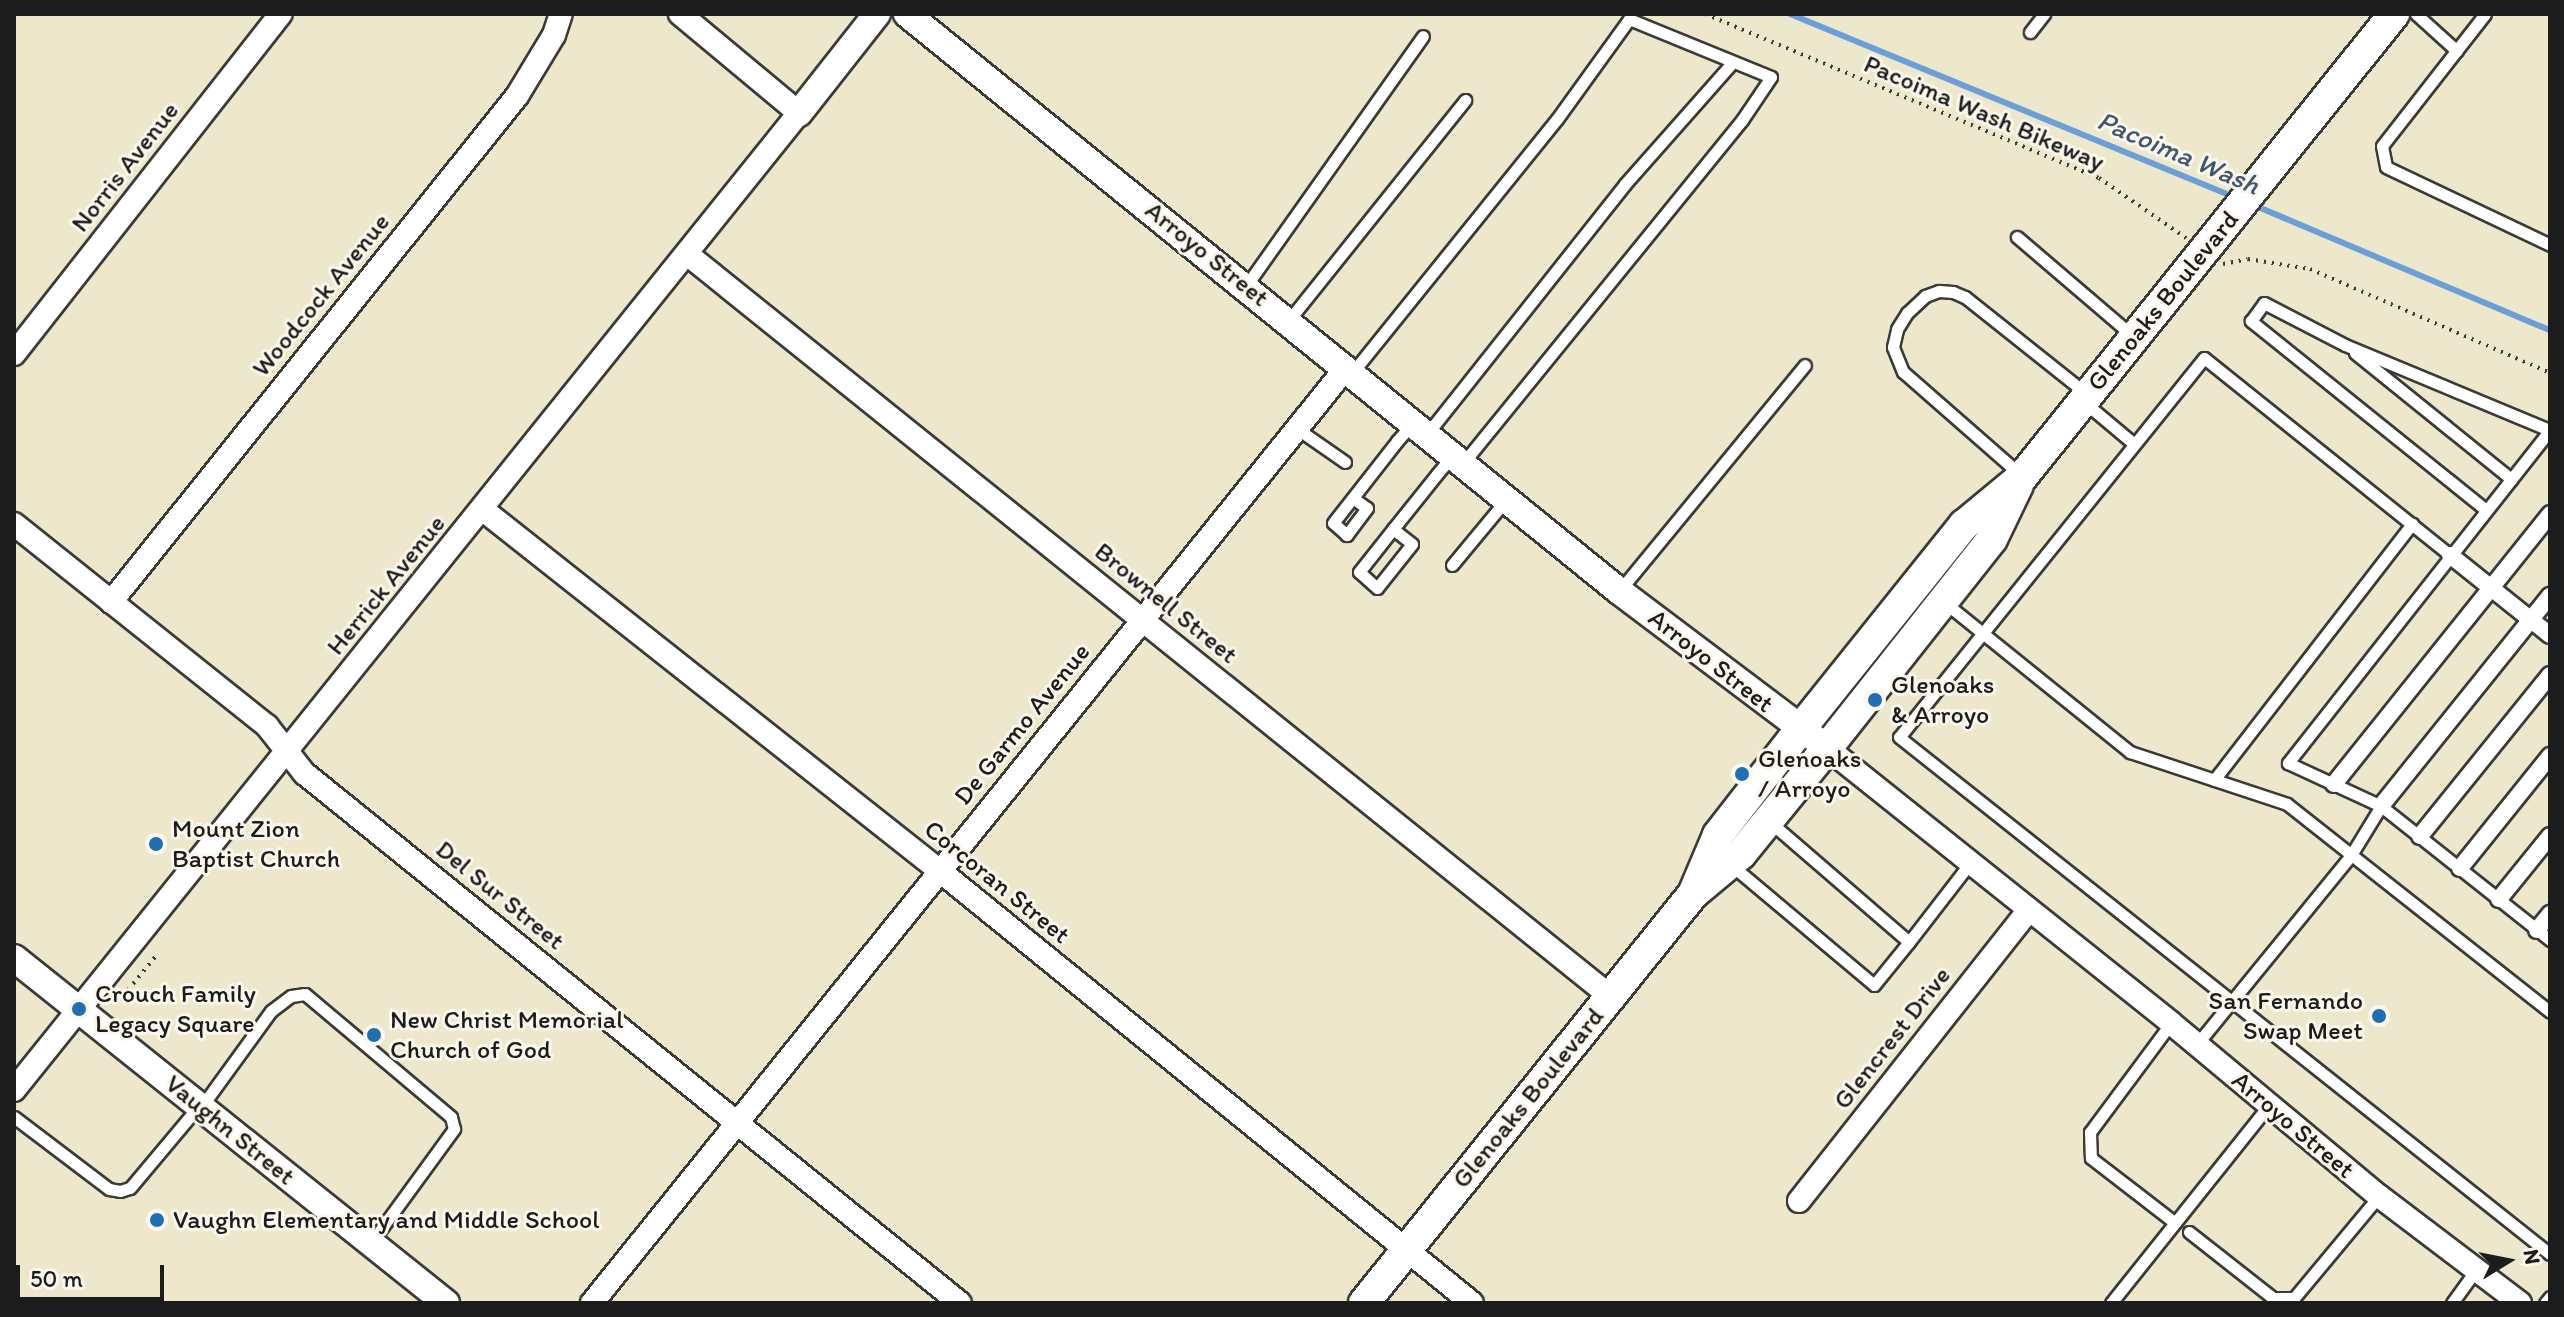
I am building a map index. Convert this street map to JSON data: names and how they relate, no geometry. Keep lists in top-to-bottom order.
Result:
{
  "streets": {
    "main road": ["Glenoaks Boulevard"],
    "street": [
      "Norris Avenue",
      "Arroyo Street",
      "Woodcock Avenue",
      "Herrick Avenue",
      "Brownell Street",
      "De Garmo Avenue",
      "Corcoran Street",
      "Del Sur Street",
      "Glencrest Drive",
      "Vaughn Street"
    ],
    "path": ["Pacoima Wash Bikeway"]
  },
  "crossings": [
    ["Pacoima Wash Bikeway", "Glenoaks Boulevard"],
    ["Arroyo Street", "Glenoaks Boulevard"],
    ["Arroyo Street", "De Garmo Avenue"],
    ["Arroyo Street", "Glencrest Drive"],
    ["Woodcock Avenue", "Del Sur Street"],
    ["Glenoaks Boulevard", "Brownell Street"],
    ["Glenoaks Boulevard", "Corcoran Street"],
    ["Herrick Avenue", "Brownell Street"],
    ["Herrick Avenue", "Corcoran Street"],
    ["Herrick Avenue", "Del Sur Street"],
    ["Herrick Avenue", "Vaughn Street"],
    ["Brownell Street", "De Garmo Avenue"],
    ["De Garmo Avenue", "Corcoran Street"],
    ["De Garmo Avenue", "Del Sur Street"]
  ],
  "water": ["Pacoima Wash"],
  "places": [
    "Glenoaks & Arroyo",
    "Glenoaks / Arroyo",
    "Mount Zion Baptist Church",
    "Crouch Family Legacy Square",
    "San Fernando Swap Meet",
    "New Christ Memorial Church of God",
    "Vaughn Elementary and Middle School"
  ],
  "scale_bar": "50 m",
  "north": "right"
}
